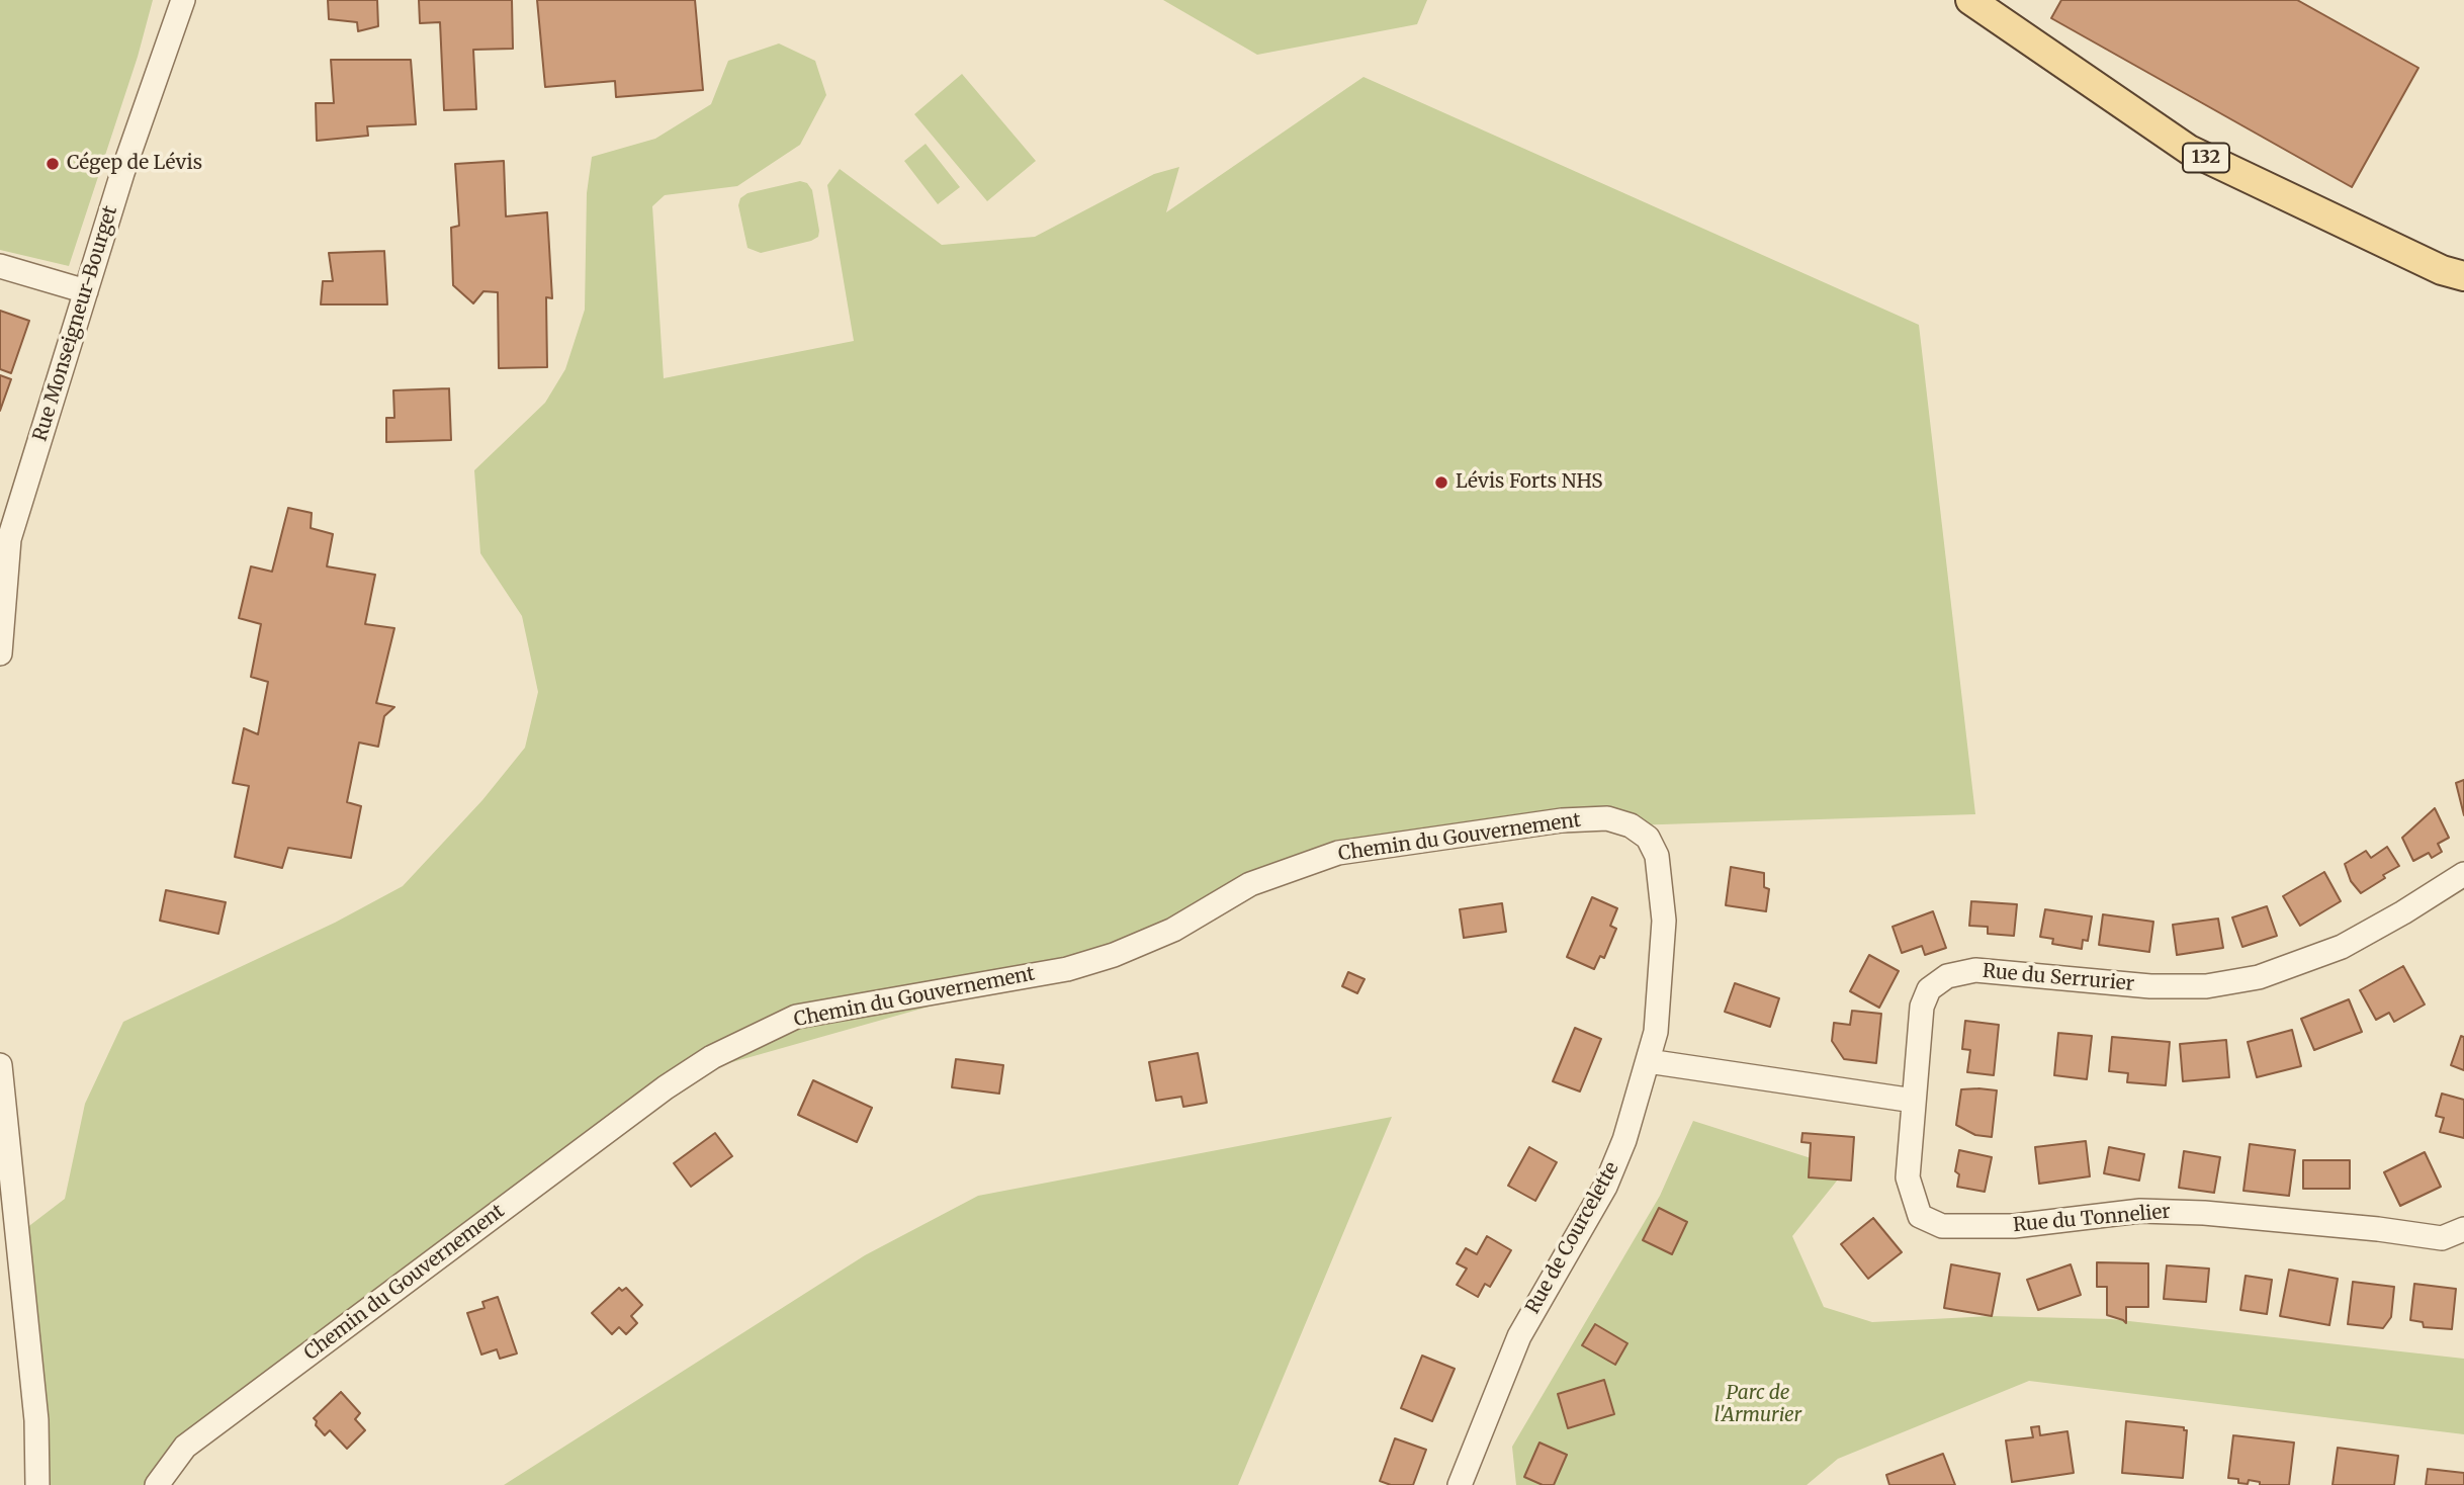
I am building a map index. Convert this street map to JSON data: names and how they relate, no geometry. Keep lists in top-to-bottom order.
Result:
{
  "streets": {
    "main road": ["132"],
    "street": [
      "Rue Monseigneur-Bourget",
      "Chemin du Gouvernement",
      "Rue du Serrurier",
      "Rue du Tonnelier",
      "Rue de Courcelette"
    ]
  },
  "crossings": [
    ["Chemin du Gouvernement", "Rue de Courcelette"],
    ["Rue du Serrurier", "Rue du Tonnelier"]
  ],
  "parks": ["Parc de l'Armurier"],
  "places": ["Cégep de Lévis", "Lévis Forts NHS"]
}
